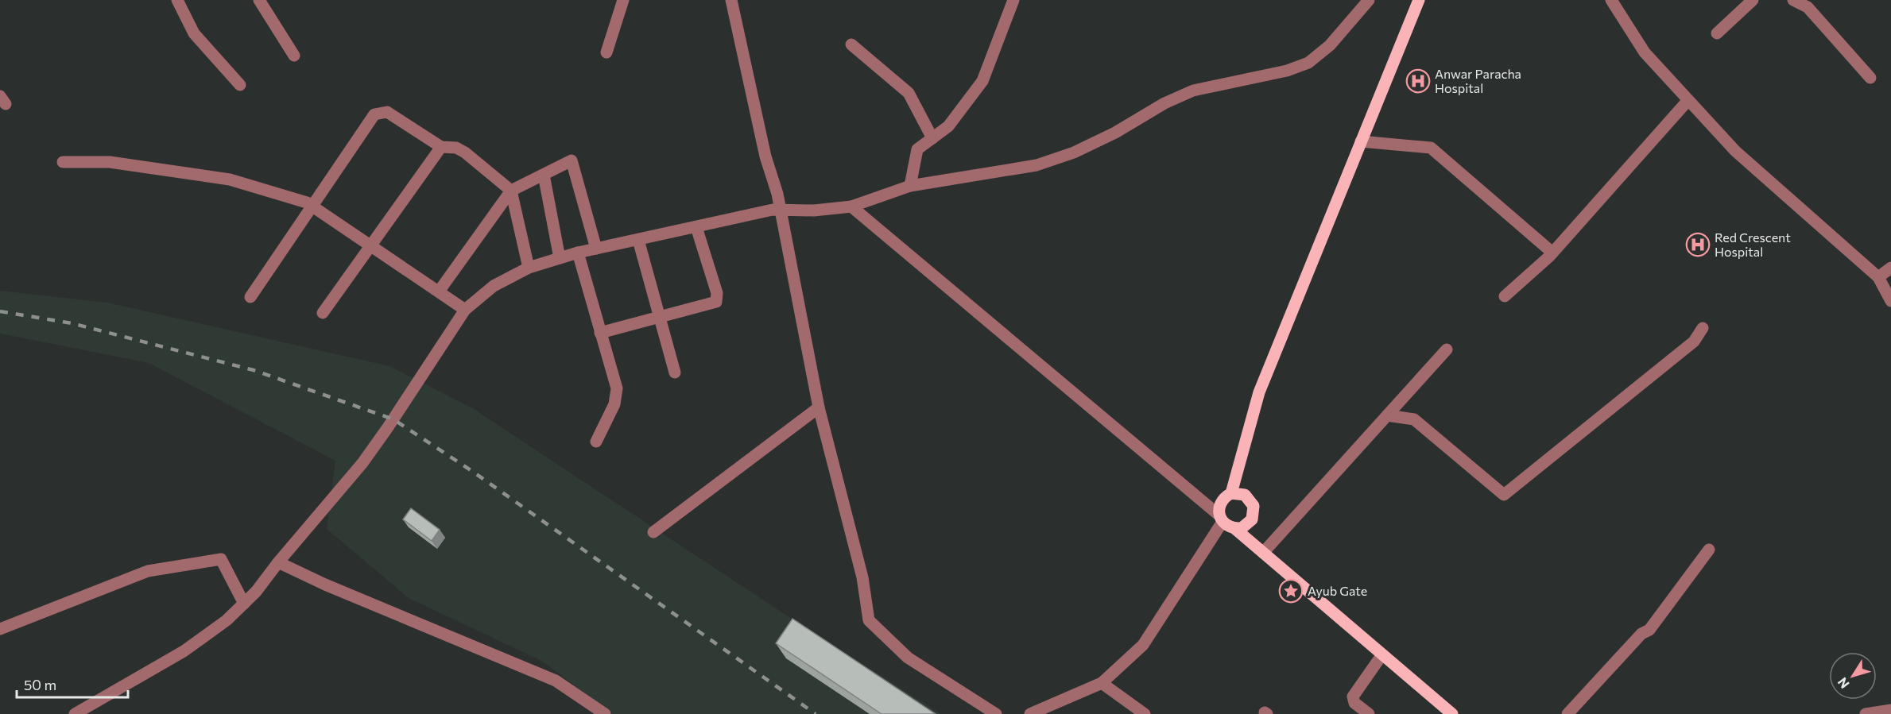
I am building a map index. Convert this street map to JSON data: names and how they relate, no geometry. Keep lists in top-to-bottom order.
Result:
{
  "places": {
    "hospital": ["Anwar Paracha Hospital", "Red Crescent Hospital"],
    "place": ["Ayub Gate"]
  },
  "scale_bar": "50 m",
  "north": "bottom left"
}
